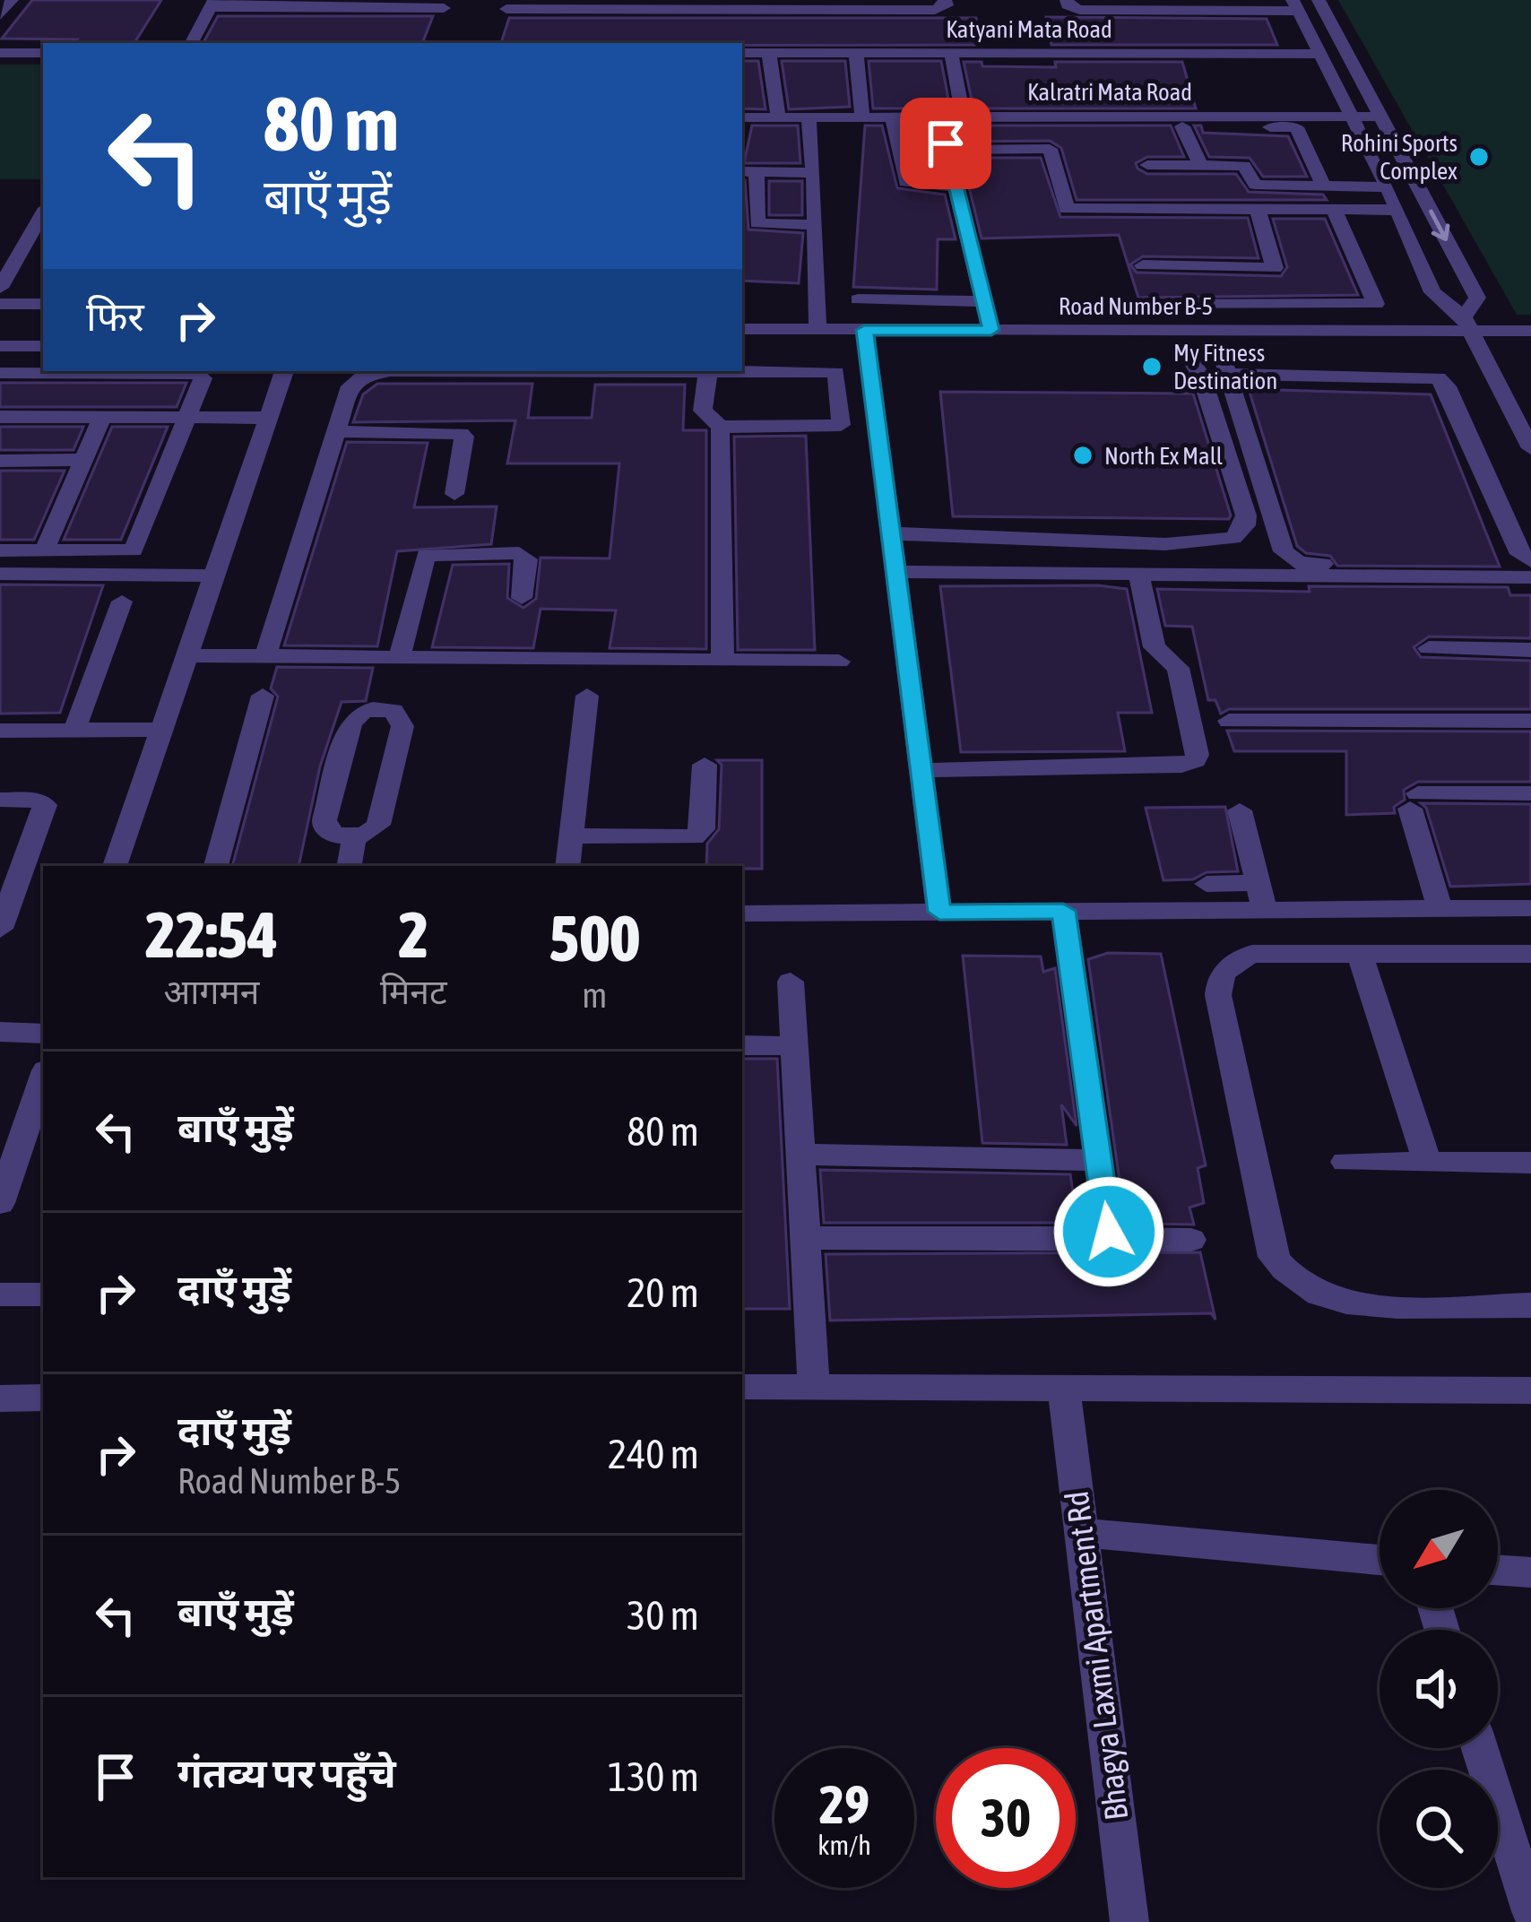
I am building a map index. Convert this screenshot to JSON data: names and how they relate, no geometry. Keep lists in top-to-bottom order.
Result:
{
  "streets": {
    "street": [
      "Katyani Mata Road",
      "Kalratri Mata Road",
      "Road Number B-5",
      "Bhagya Laxmi Apartment Rd"
    ]
  },
  "places": ["Rohini Sports Complex", "My Fitness Destination", "North Ex Mall"],
  "north": "bottom left",
  "page": {
    "turn": ["80 m", "बाएँ मुड़ें"],
    "then": "फिर",
    "eta": [
      "22:54",
      "आगमन",
      "2",
      "मिनट",
      "500",
      "m"
    ],
    "list": [
      {
        "name": "बाएँ मुड़ें",
        "value": "80 m"
      },
      {
        "name": "दाएँ मुड़ें",
        "value": "20 m"
      },
      {
        "name": "दाएँ मुड़ें",
        "note": "Road Number B-5",
        "value": "240 m"
      },
      {
        "name": "बाएँ मुड़ें",
        "value": "30 m"
      },
      {
        "name": "गंतव्य पर पहुँचे",
        "value": "130 m"
      }
    ],
    "speed": "29 km/h",
    "limit": "30"
  }
}
